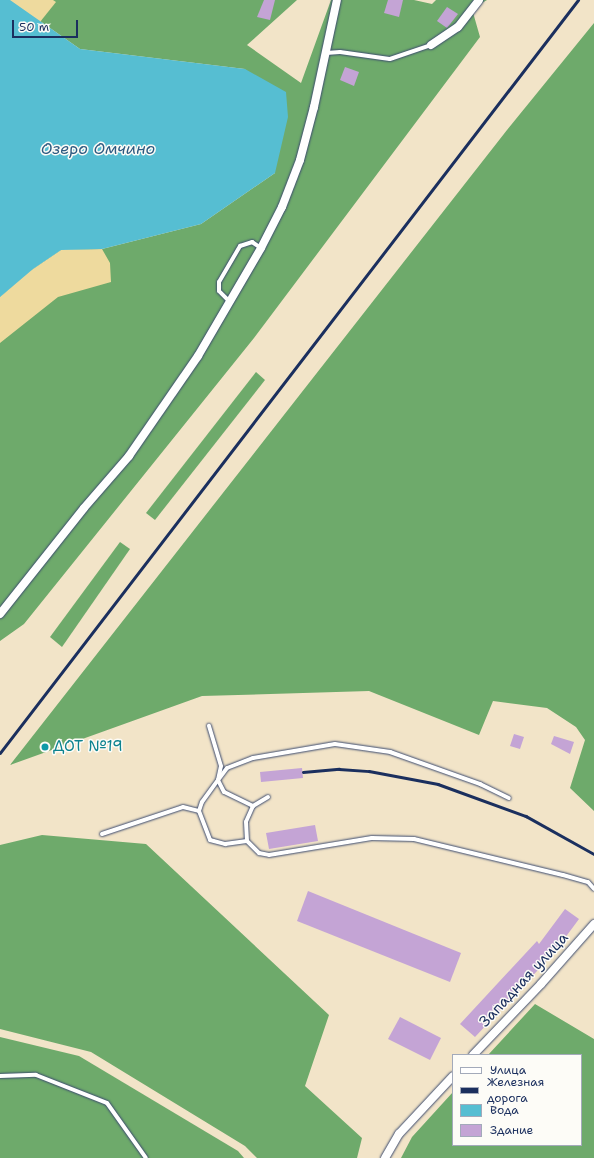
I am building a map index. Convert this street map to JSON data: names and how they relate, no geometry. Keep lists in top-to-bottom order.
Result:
{
  "streets": {
    "street": ["Западная улица"]
  },
  "water": ["Озеро Омчино"],
  "places": ["ДОТ №19"],
  "legend": [
    "Улица",
    "Железная дорога",
    "Вода",
    "Здание"
  ],
  "scale_bar": "50 m"
}
